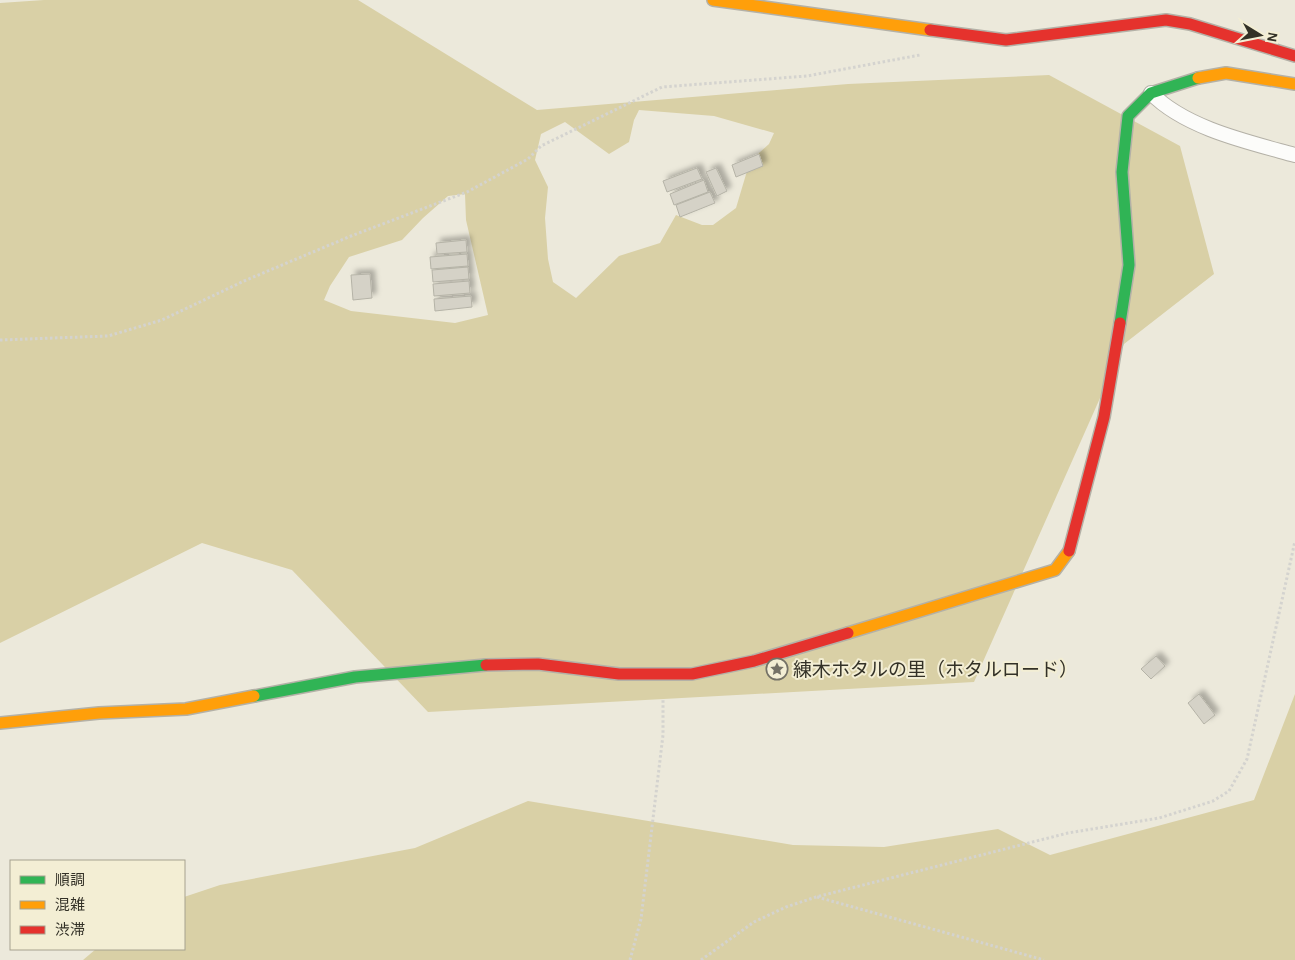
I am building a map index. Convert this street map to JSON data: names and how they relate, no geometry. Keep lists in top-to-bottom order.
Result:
{
  "places": {
    "place": ["練木ホタルの里（ホタルロード）"]
  },
  "legend": ["順調", "混雑", "渋滞"],
  "north": "right"
}
